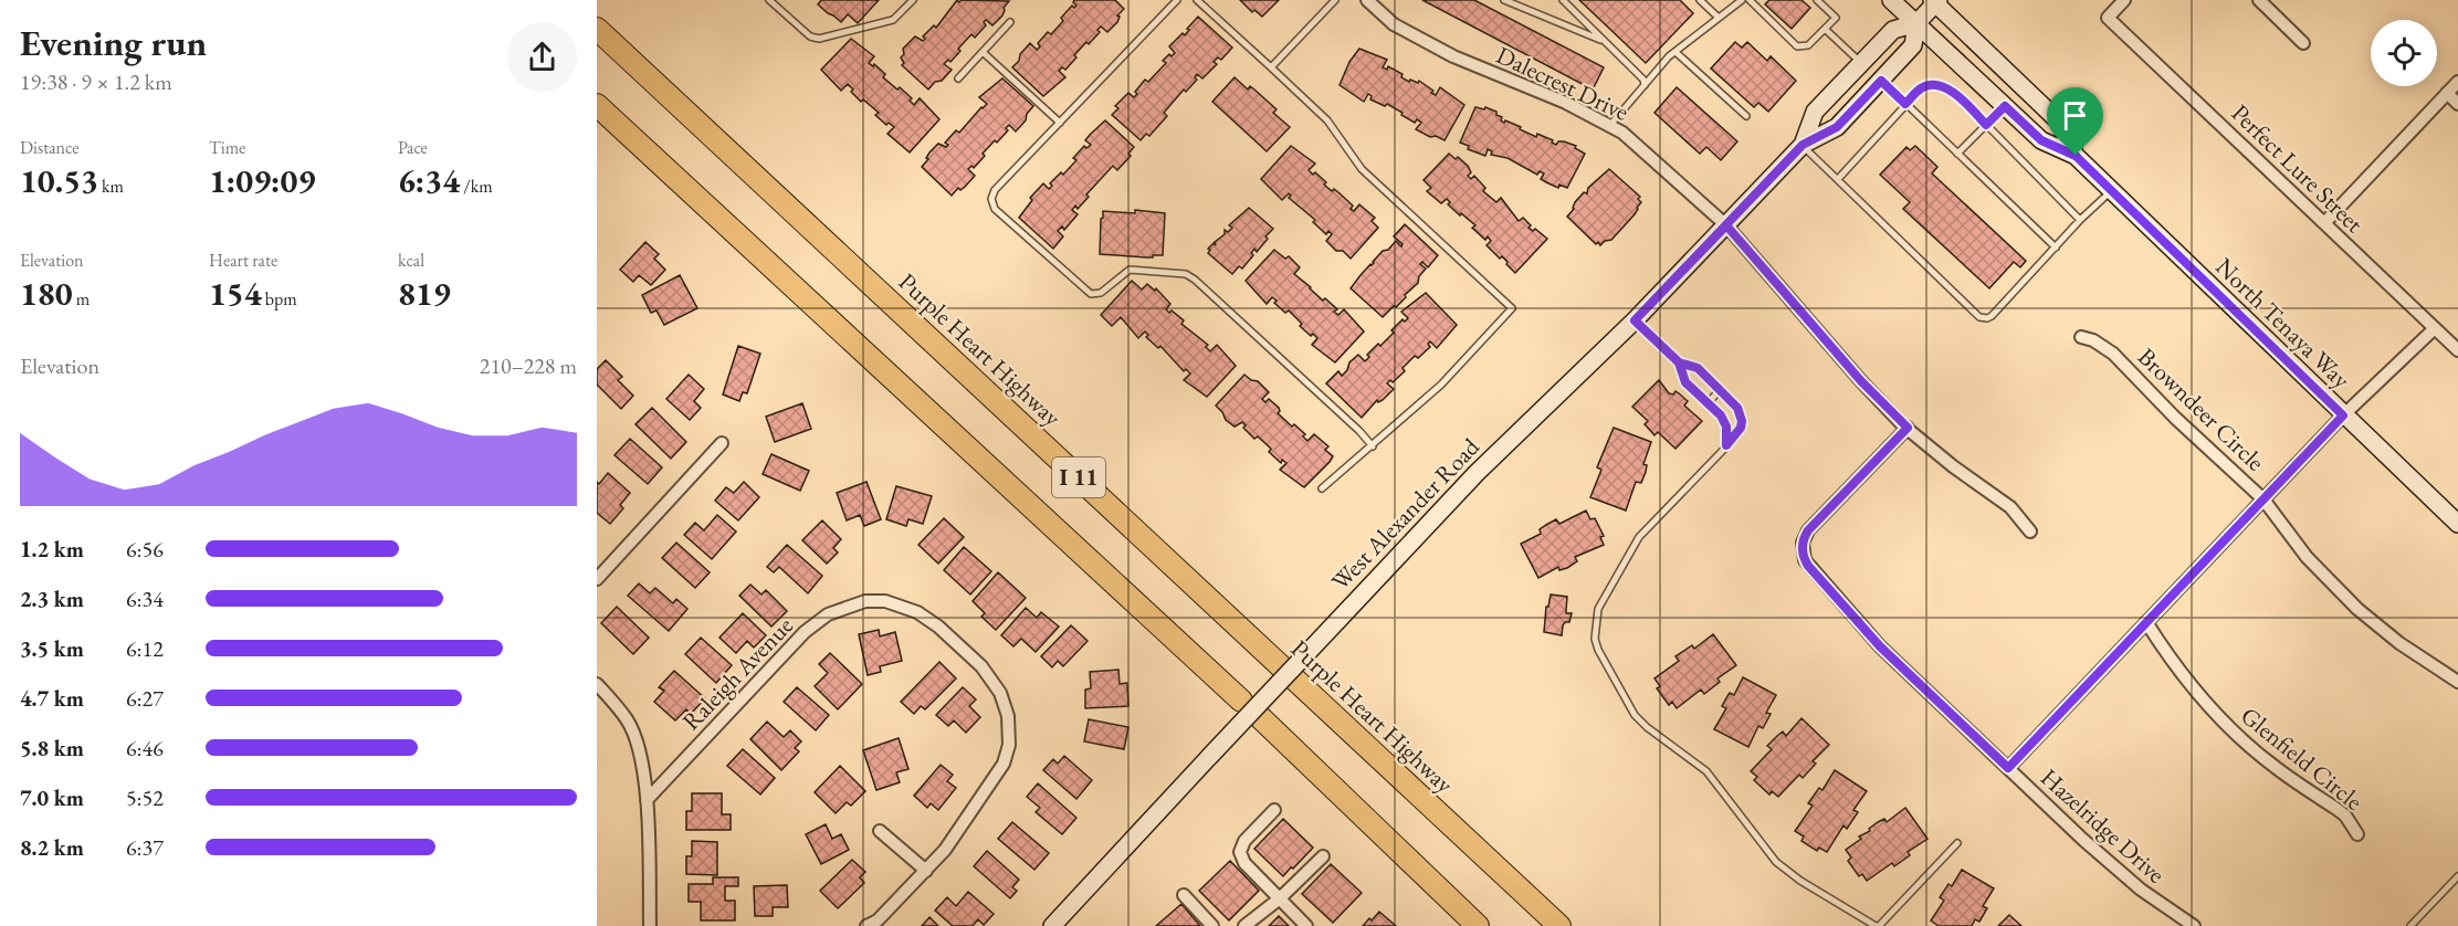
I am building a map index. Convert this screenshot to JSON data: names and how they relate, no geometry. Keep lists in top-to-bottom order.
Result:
{
  "streets": {
    "highway": ["Purple Heart Highway", "I 11"],
    "main road": ["North Tenaya Way", "West Alexander Road"],
    "street": [
      "Dalecrest Drive",
      "Perfect Lure Street",
      "Browndeer Circle",
      "Raleigh Avenue",
      "Glenfield Circle",
      "Hazelridge Drive"
    ]
  },
  "crossings": [
    ["Dalecrest Drive", "West Alexander Road"],
    ["Dalecrest Drive", "Hazelridge Drive"],
    ["North Tenaya Way", "West Alexander Road"]
  ],
  "page": {
    "heading": ["Evening run", "19:38 · 9 × 1.2 km"],
    "stats": [
      ["Distance", "10.53 km"],
      ["Time", "1:09:09"],
      ["Pace", "6:34 /km"],
      ["Elevation", "180 m"],
      ["Heart rate", "154 bpm"],
      ["kcal", "819"]
    ],
    "chart": ["Elevation", "210–228 m"],
    "list": [
      {
        "name": "1.2 km",
        "note": "6:56"
      },
      {
        "name": "2.3 km",
        "note": "6:34"
      },
      {
        "name": "3.5 km",
        "note": "6:12"
      },
      {
        "name": "4.7 km",
        "note": "6:27"
      },
      {
        "name": "5.8 km",
        "note": "6:46"
      },
      {
        "name": "7.0 km",
        "note": "5:52"
      },
      {
        "name": "8.2 km",
        "note": "6:37"
      }
    ]
  }
}
